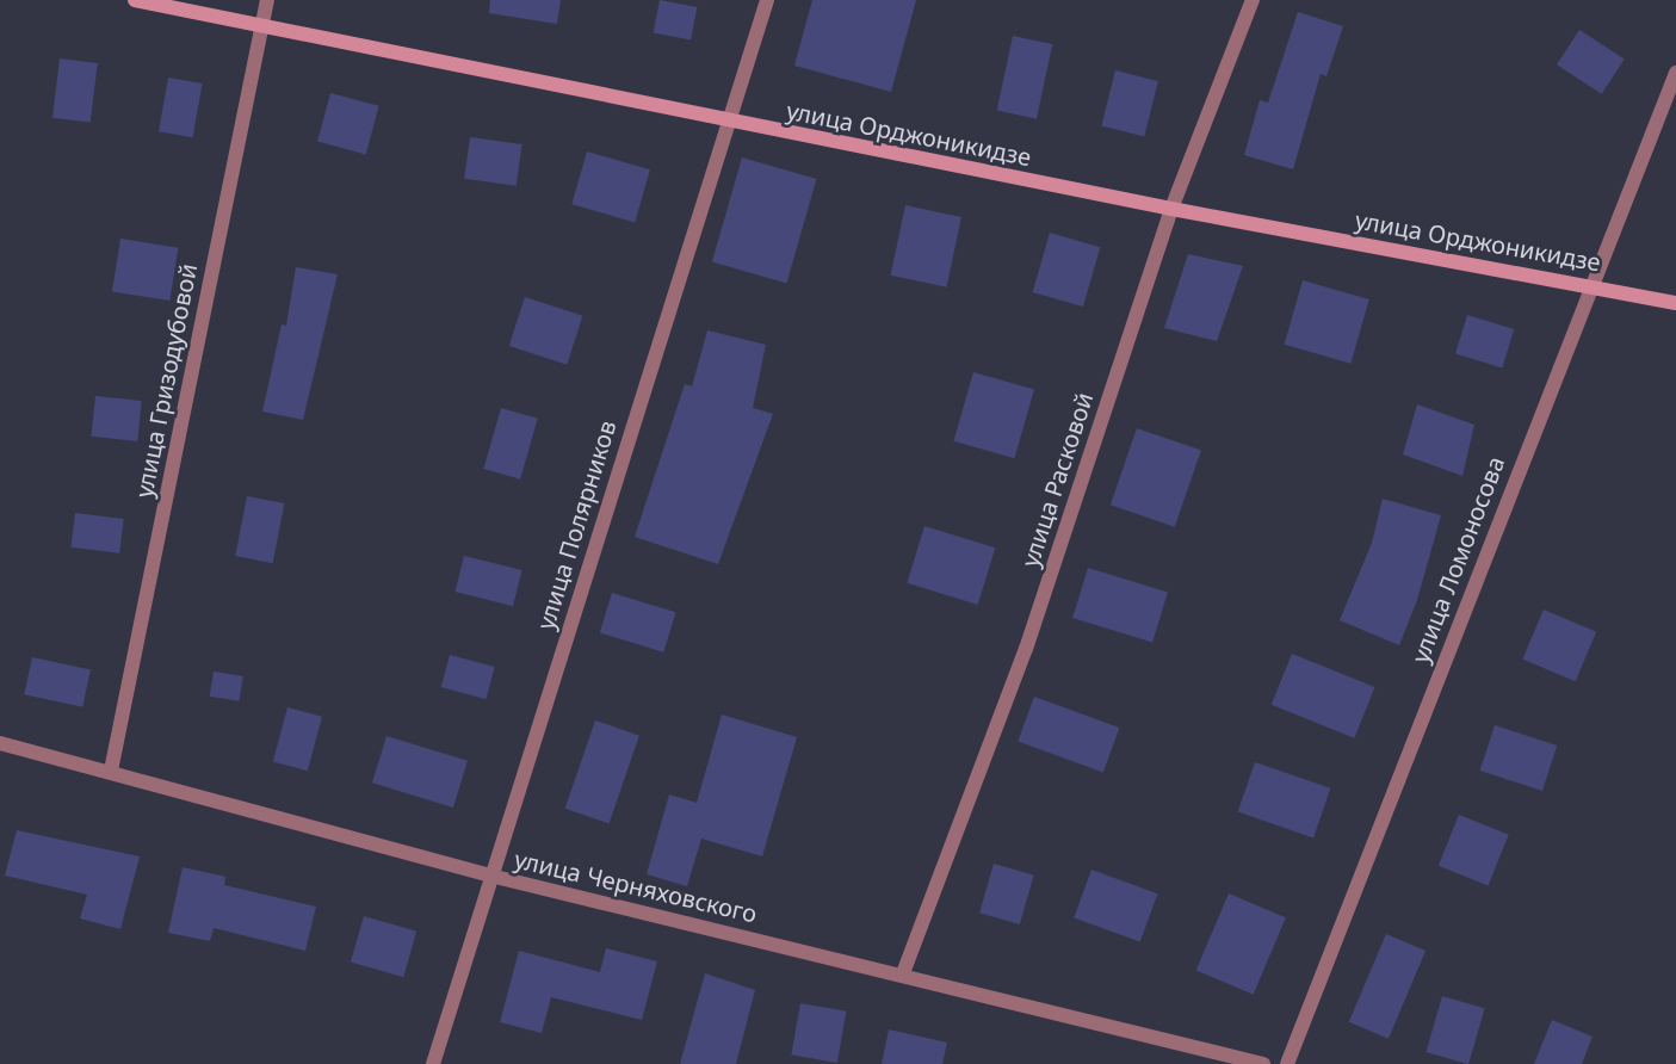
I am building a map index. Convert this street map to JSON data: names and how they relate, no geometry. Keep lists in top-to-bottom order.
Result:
{
  "streets": {
    "main road": ["улица Орджоникидзе"],
    "street": [
      "улица Гризодубовой",
      "улица Расковой",
      "улица Полярников",
      "улица Ломоносова",
      "улица Черняховского"
    ]
  },
  "crossings": [
    ["улица Орджоникидзе", "улица Гризодубовой"],
    ["улица Орджоникидзе", "улица Расковой"],
    ["улица Орджоникидзе", "улица Полярников"],
    ["улица Орджоникидзе", "улица Ломоносова"],
    ["улица Гризодубовой", "улица Черняховского"],
    ["улица Расковой", "улица Черняховского"],
    ["улица Полярников", "улица Черняховского"]
  ]
}
